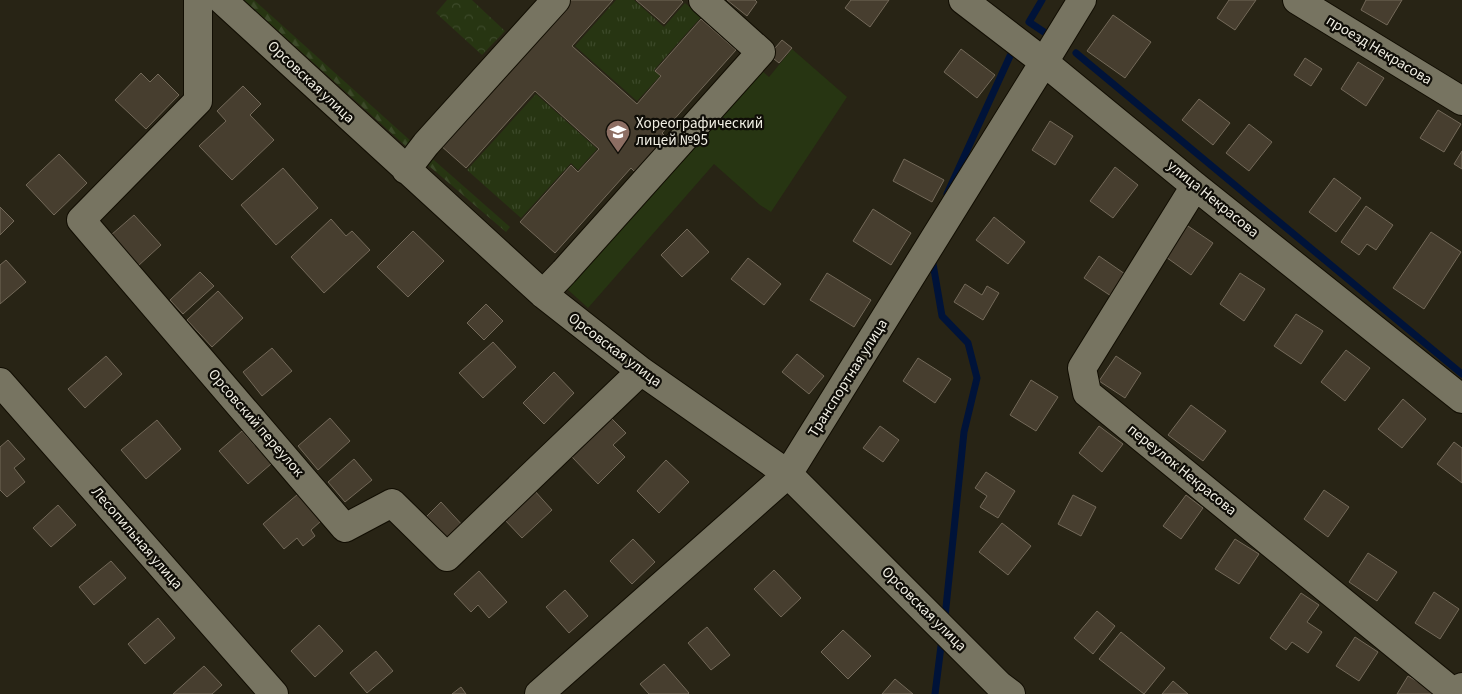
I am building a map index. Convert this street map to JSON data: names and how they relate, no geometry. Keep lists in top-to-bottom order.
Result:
{
  "streets": {
    "street": [
      "проезд Некрасова",
      "Орсовская улица",
      "улица Некрасова",
      "Транспортная улица",
      "Орсовский переулок",
      "переулок Некрасова",
      "Лесопильная улица"
    ]
  },
  "crossings": [
    ["Орсовская улица", "Транспортная улица"],
    ["Орсовская улица", "Орсовский переулок"],
    ["улица Некрасова", "Транспортная улица"],
    ["улица Некрасова", "переулок Некрасова"]
  ],
  "places": {
    "school or university": ["Хореографический лицей №95"]
  }
}
